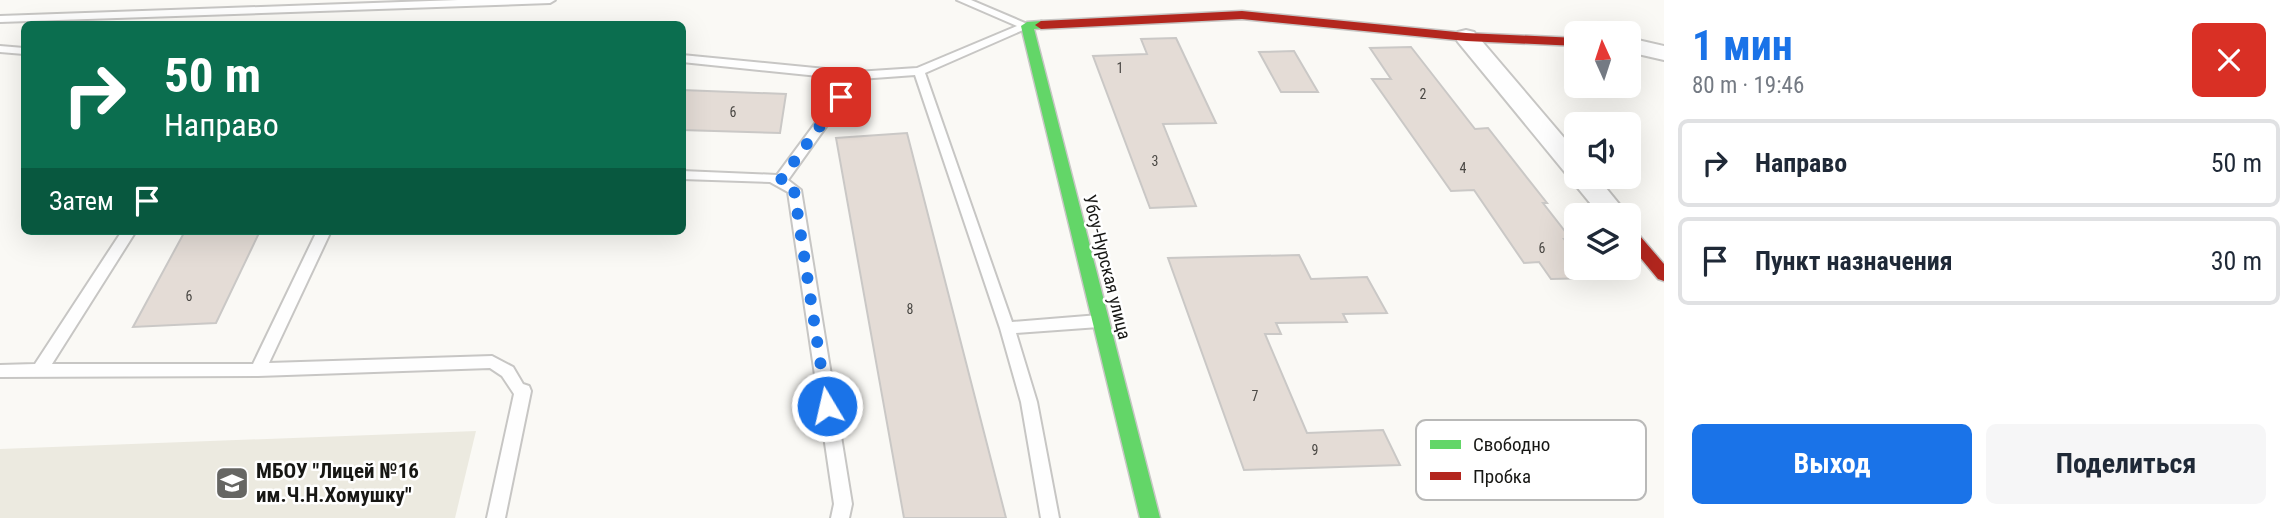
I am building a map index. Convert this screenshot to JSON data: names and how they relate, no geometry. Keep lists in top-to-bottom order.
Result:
{
  "streets": {
    "street": ["Убсу-Нурская улица"]
  },
  "places": {
    "school or university": ["МБОУ \"Лицей №16 им.Ч.Н.Хомушку\""]
  },
  "house_numbers": [
    "1",
    "2",
    "6",
    "3",
    "4",
    "6",
    "6",
    "8",
    "7",
    "9"
  ],
  "legend": ["Свободно", "Пробка"],
  "north": "top",
  "page": {
    "heading": ["1 мин", "80 m · 19:46"],
    "turn": ["50 m", "Направо"],
    "list": [
      {
        "name": "Направо",
        "value": "50 m"
      },
      {
        "name": "Пункт назначения",
        "value": "30 m"
      }
    ],
    "then": "Затем",
    "buttons": ["Выход", "Поделиться"]
  }
}
